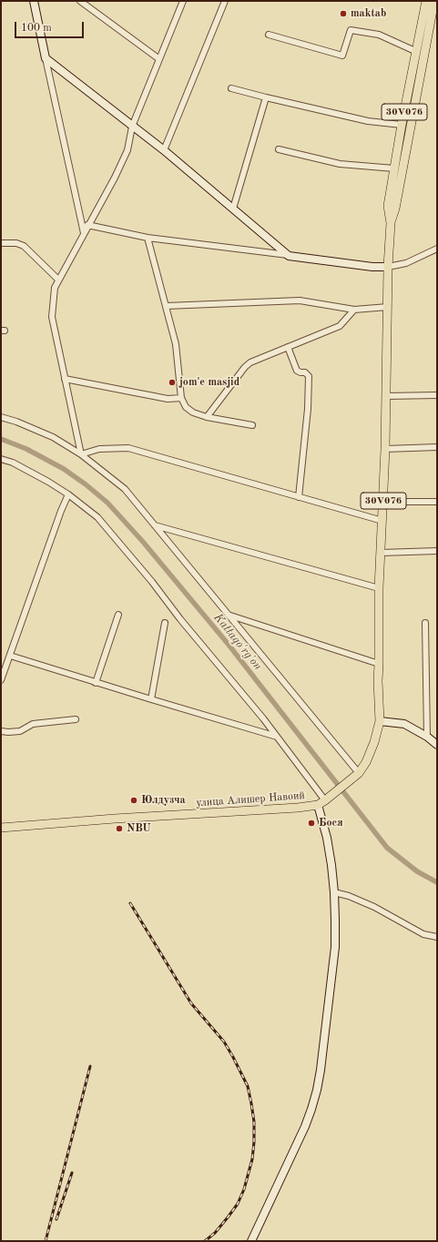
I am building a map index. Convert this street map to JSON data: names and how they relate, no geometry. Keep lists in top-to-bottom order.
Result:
{
  "streets": {
    "main road": ["30V076", "улица Алишер Навоий"]
  },
  "crossings": [
    ["30V076", "улица Алишер Навоий"]
  ],
  "water": ["Kattaqo'rg'on"],
  "places": [
    "maktab",
    "jom'e masjid",
    "Юлдузча",
    "Бося",
    "NBU"
  ],
  "scale_bar": "100 m"
}
